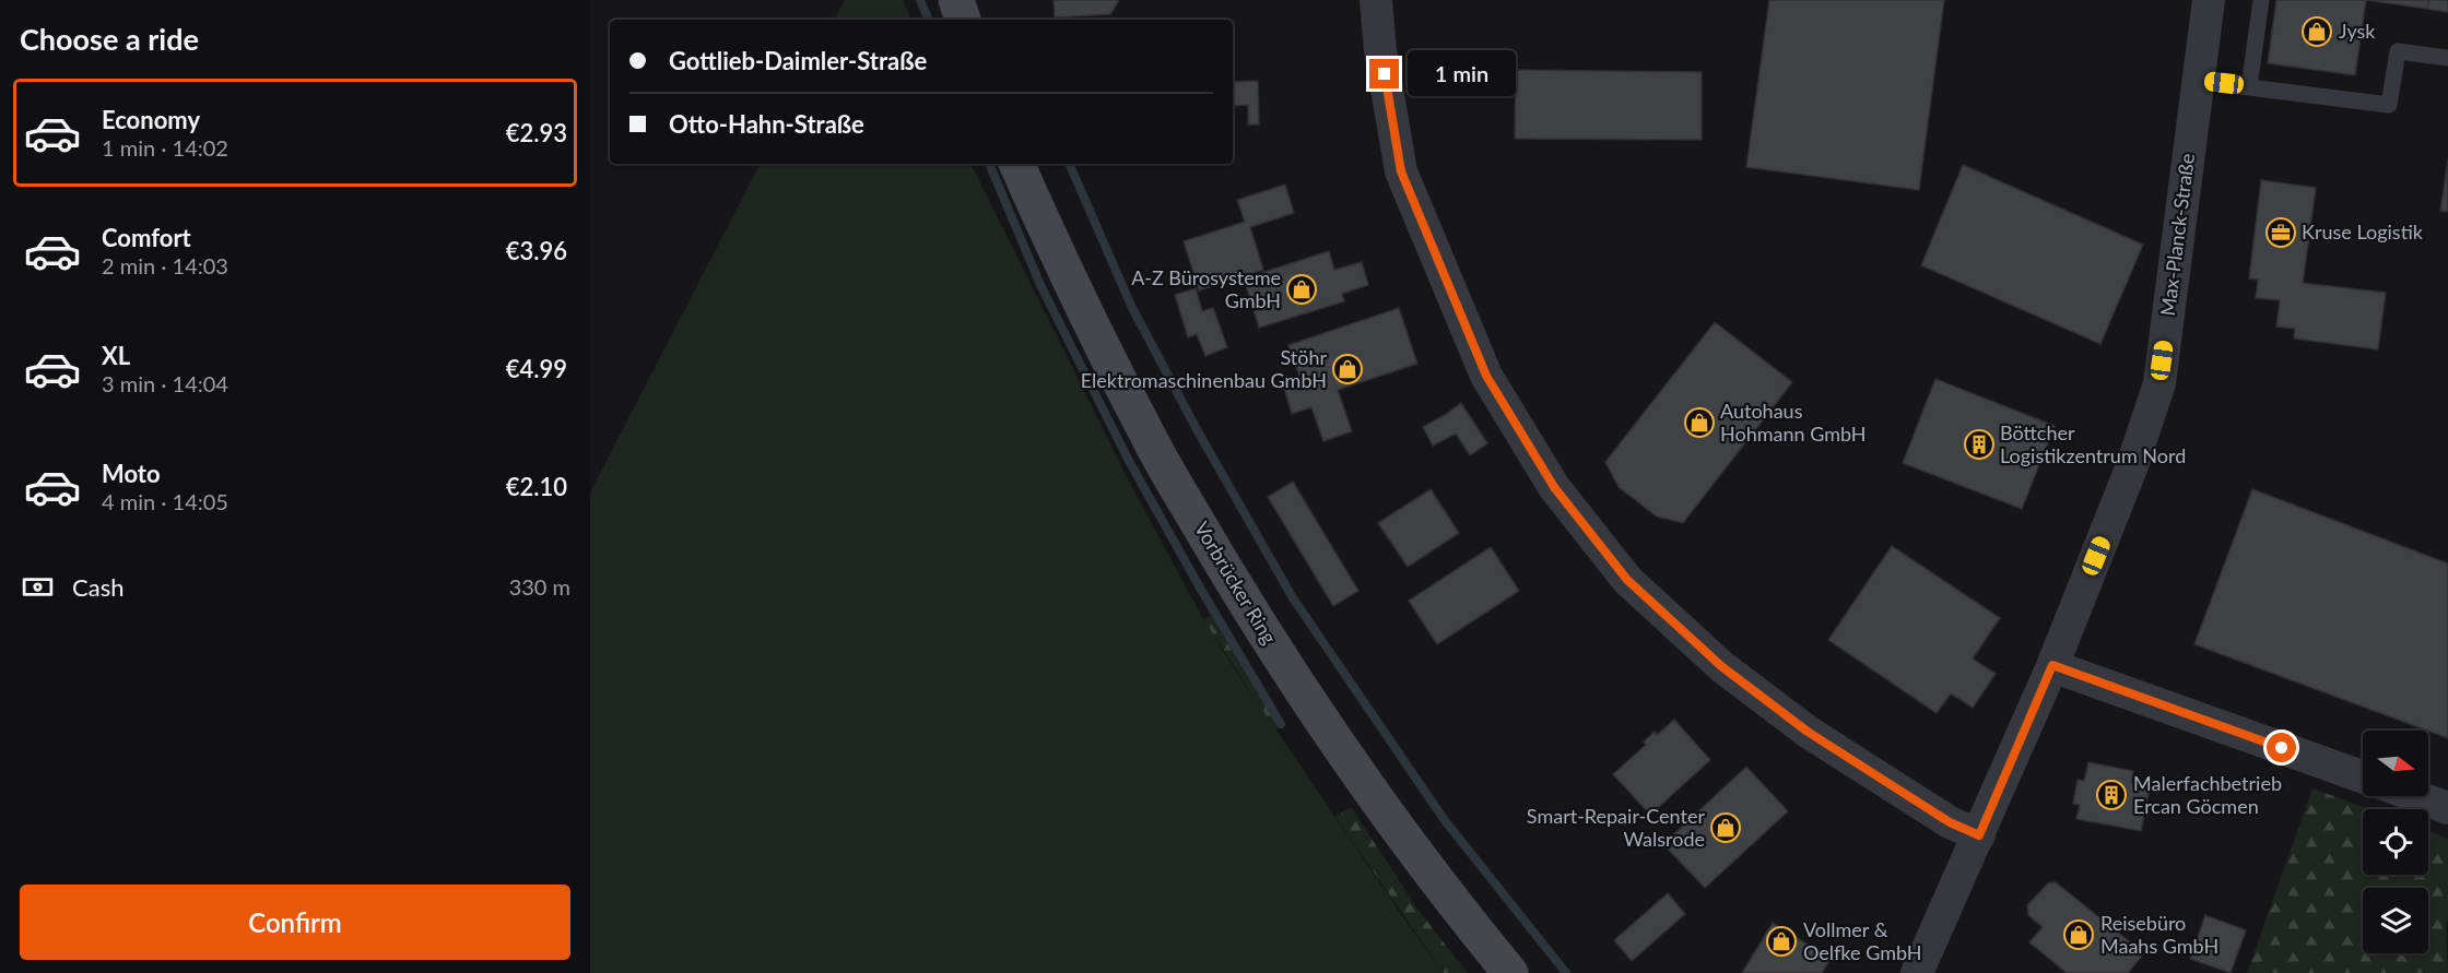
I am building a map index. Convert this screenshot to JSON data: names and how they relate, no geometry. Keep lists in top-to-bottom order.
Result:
{
  "streets": {
    "main road": ["Vorbrücker Ring"],
    "street": ["Max-Planck-Straße"]
  },
  "places": {
    "shop": [
      "Jysk",
      "A-Z Bürosysteme GmbH",
      "Stöhr Elektromaschinenbau GmbH",
      "Autohaus Hohmann GmbH",
      "Smart-Repair-Center Walsrode",
      "Reisebüro Maahs GmbH",
      "Vollmer & Oelfke GmbH"
    ],
    "office": ["Kruse Logistik"],
    "building": ["Böttcher Logistikzentrum Nord", "Malerfachbetrieb Ercan Göcmen"]
  },
  "north": "right",
  "page": {
    "heading": "Choose a ride",
    "banner": ["Gottlieb-Daimler-Straße", "Otto-Hahn-Straße"],
    "bubble": "1 min",
    "list": [
      {
        "name": "Economy",
        "note": "1 min · 14:02",
        "value": "€2.93"
      },
      {
        "name": "Comfort",
        "note": "2 min · 14:03",
        "value": "€3.96"
      },
      {
        "name": "XL",
        "note": "3 min · 14:04",
        "value": "€4.99"
      },
      {
        "name": "Moto",
        "note": "4 min · 14:05",
        "value": "€2.10"
      }
    ],
    "pay": ["Cash", "330 m"],
    "buttons": "Confirm"
  }
}
